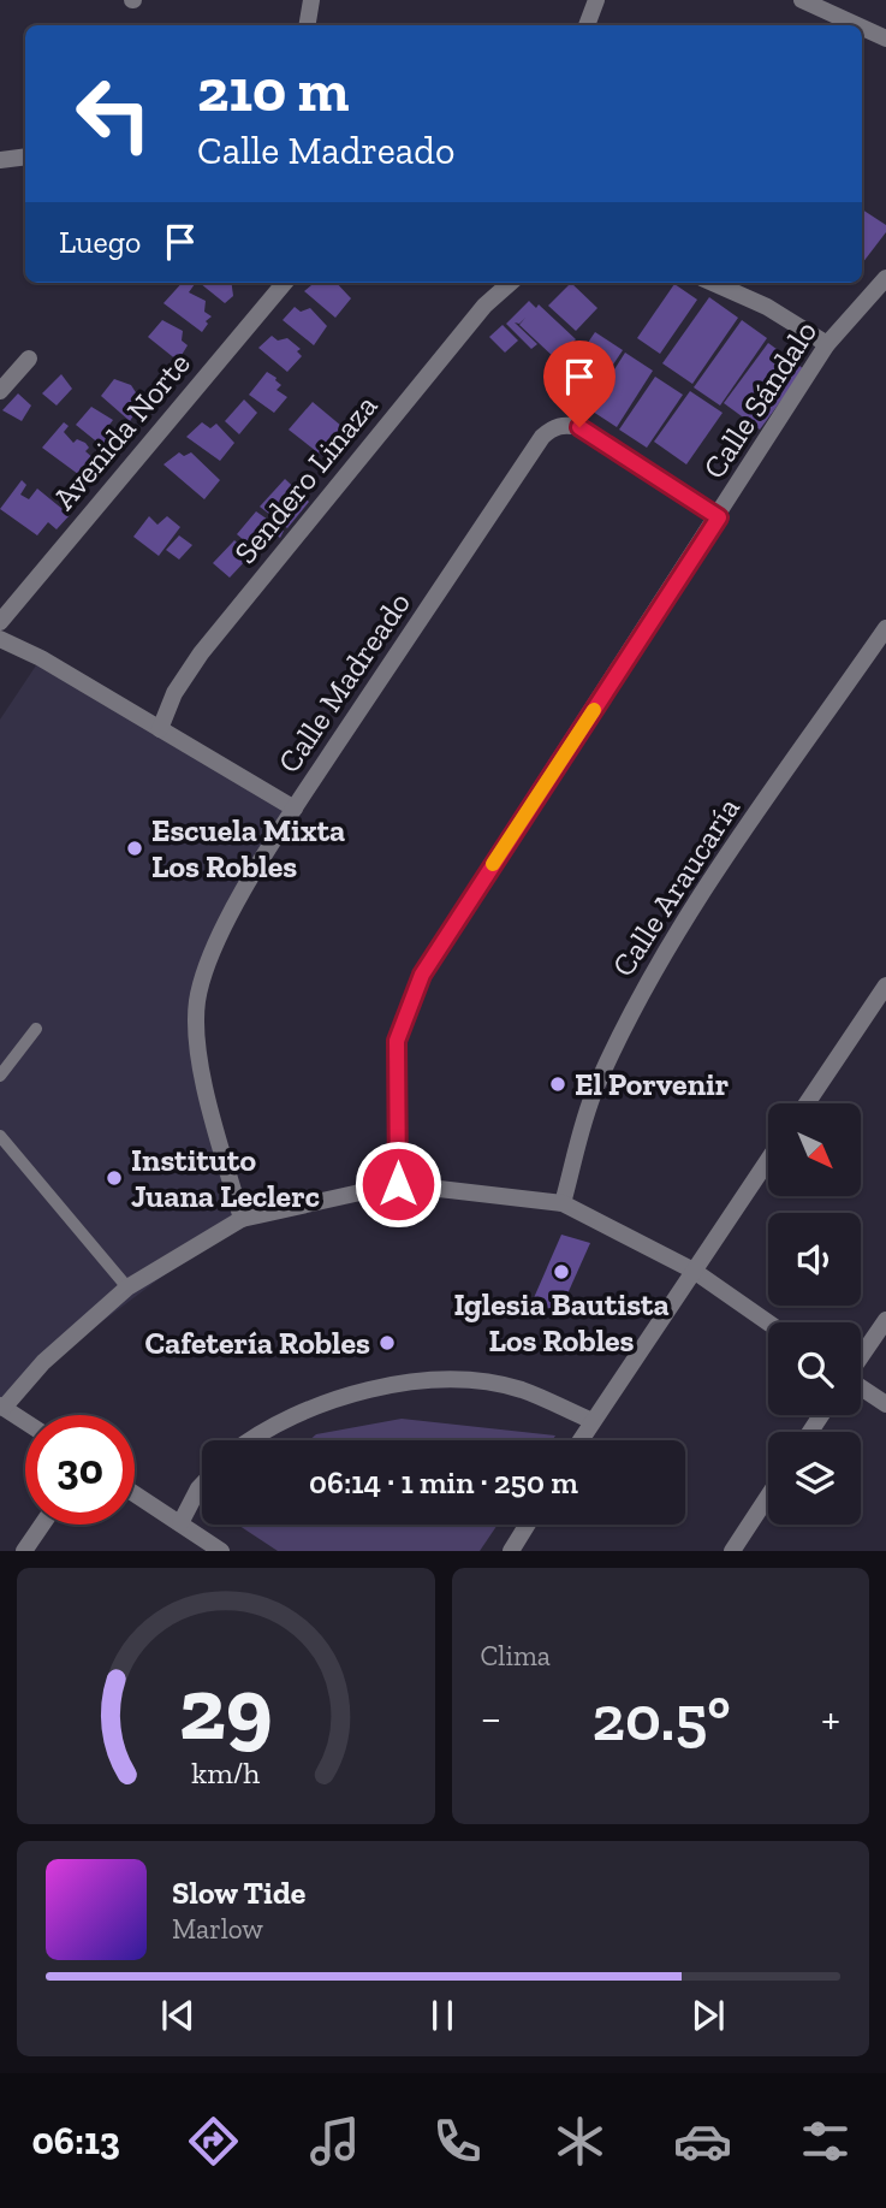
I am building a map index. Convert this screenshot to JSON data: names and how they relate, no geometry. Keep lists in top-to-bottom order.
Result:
{
  "streets": {
    "street": [
      "Calle Sándalo",
      "Avenida Norte",
      "Sendero Linaza",
      "Calle Madreado",
      "Calle Araucaría"
    ]
  },
  "crossings": [
    ["Calle Sándalo", "Calle Madreado"]
  ],
  "places": [
    "Escuela Mixta Los Robles",
    "El Porvenir",
    "Instituto Juana Leclerc",
    "Iglesia Bautista Los Robles",
    "Cafetería Robles"
  ],
  "north": "bottom right",
  "page": {
    "turn": ["210 m", "Calle Madreado"],
    "then": "Luego",
    "limit": "30",
    "trip": "06:14 · 1 min · 250 m",
    "tile": "Clima",
    "heat": ["−", "20.5°", "+"],
    "song": ["Slow Tide", "Marlow"],
    "tabs": "06:13",
    "gauge": ["29", "km/h"]
  }
}
